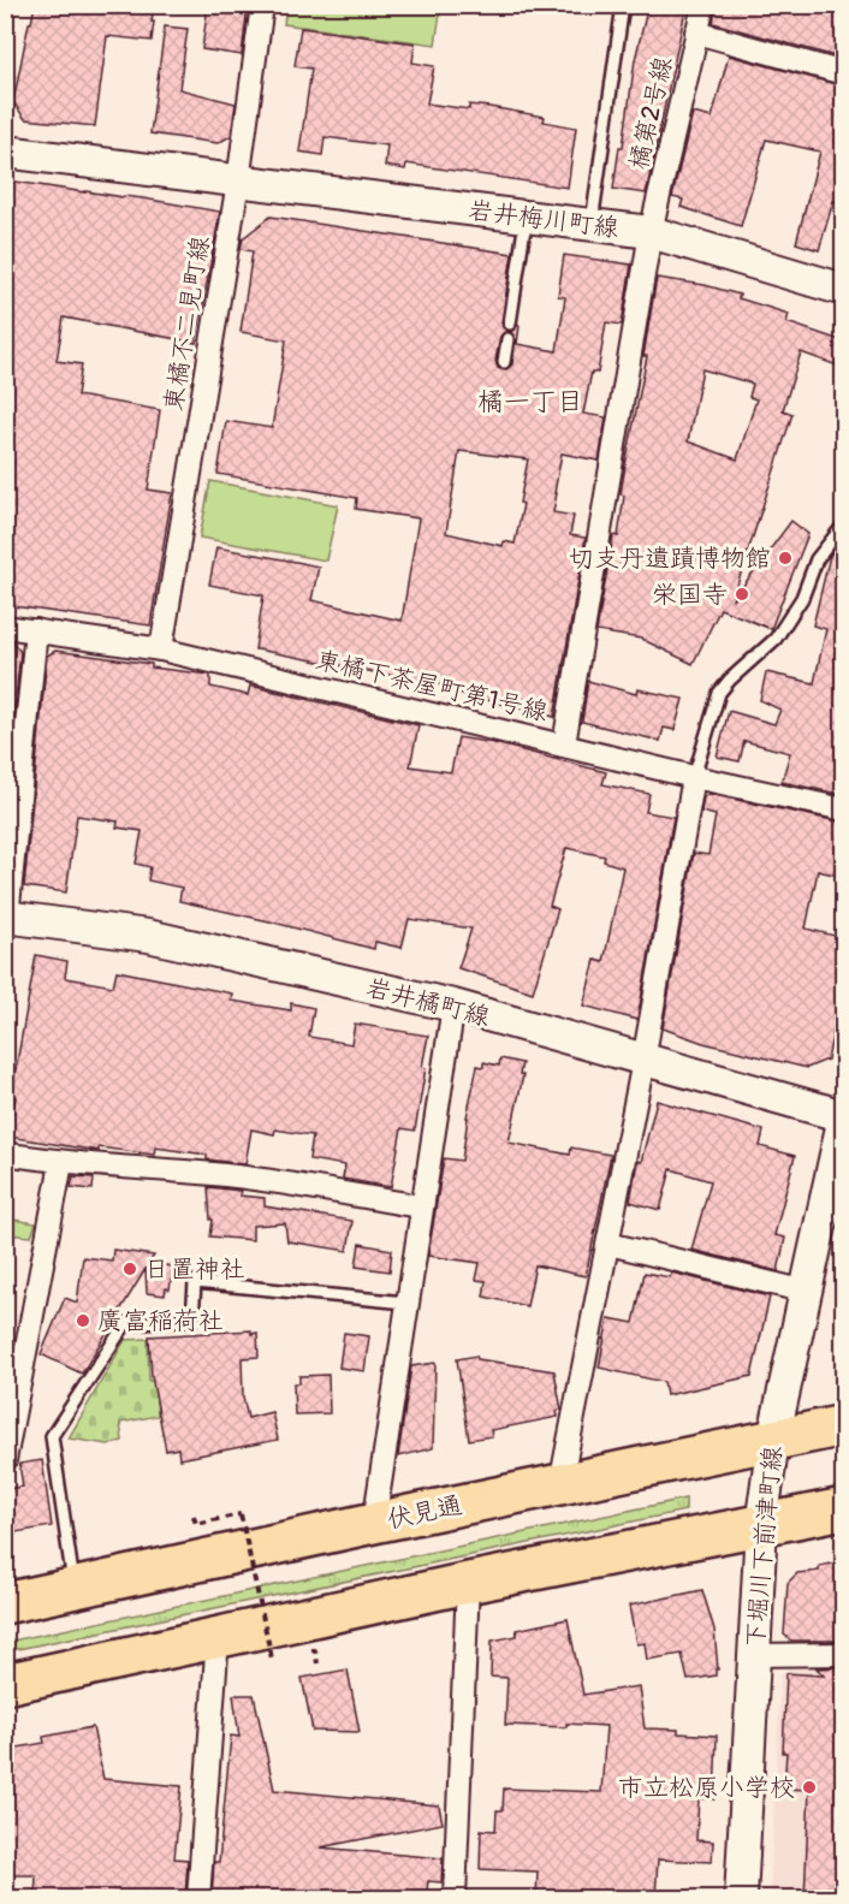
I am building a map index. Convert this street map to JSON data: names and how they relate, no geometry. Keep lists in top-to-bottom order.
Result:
{
  "streets": {
    "highway": ["伏見通"],
    "street": [
      "橘第2号線",
      "岩井梅川町線",
      "東橘不二見町線",
      "東橘下茶屋町第1号線",
      "岩井橘町線",
      "下堀川下前津町線"
    ]
  },
  "crossings": [
    ["橘第2号線", "岩井梅川町線"],
    ["橘第2号線", "東橘下茶屋町第1号線"],
    ["岩井梅川町線", "東橘不二見町線"],
    ["東橘不二見町線", "東橘下茶屋町第1号線"],
    ["岩井橘町線", "下堀川下前津町線"],
    ["伏見通", "下堀川下前津町線"]
  ],
  "districts": ["橘一丁目"],
  "places": [
    "切支丹遺蹟博物館",
    "栄国寺",
    "日置神社",
    "廣富稲荷社",
    "市立松原小学校"
  ]
}
